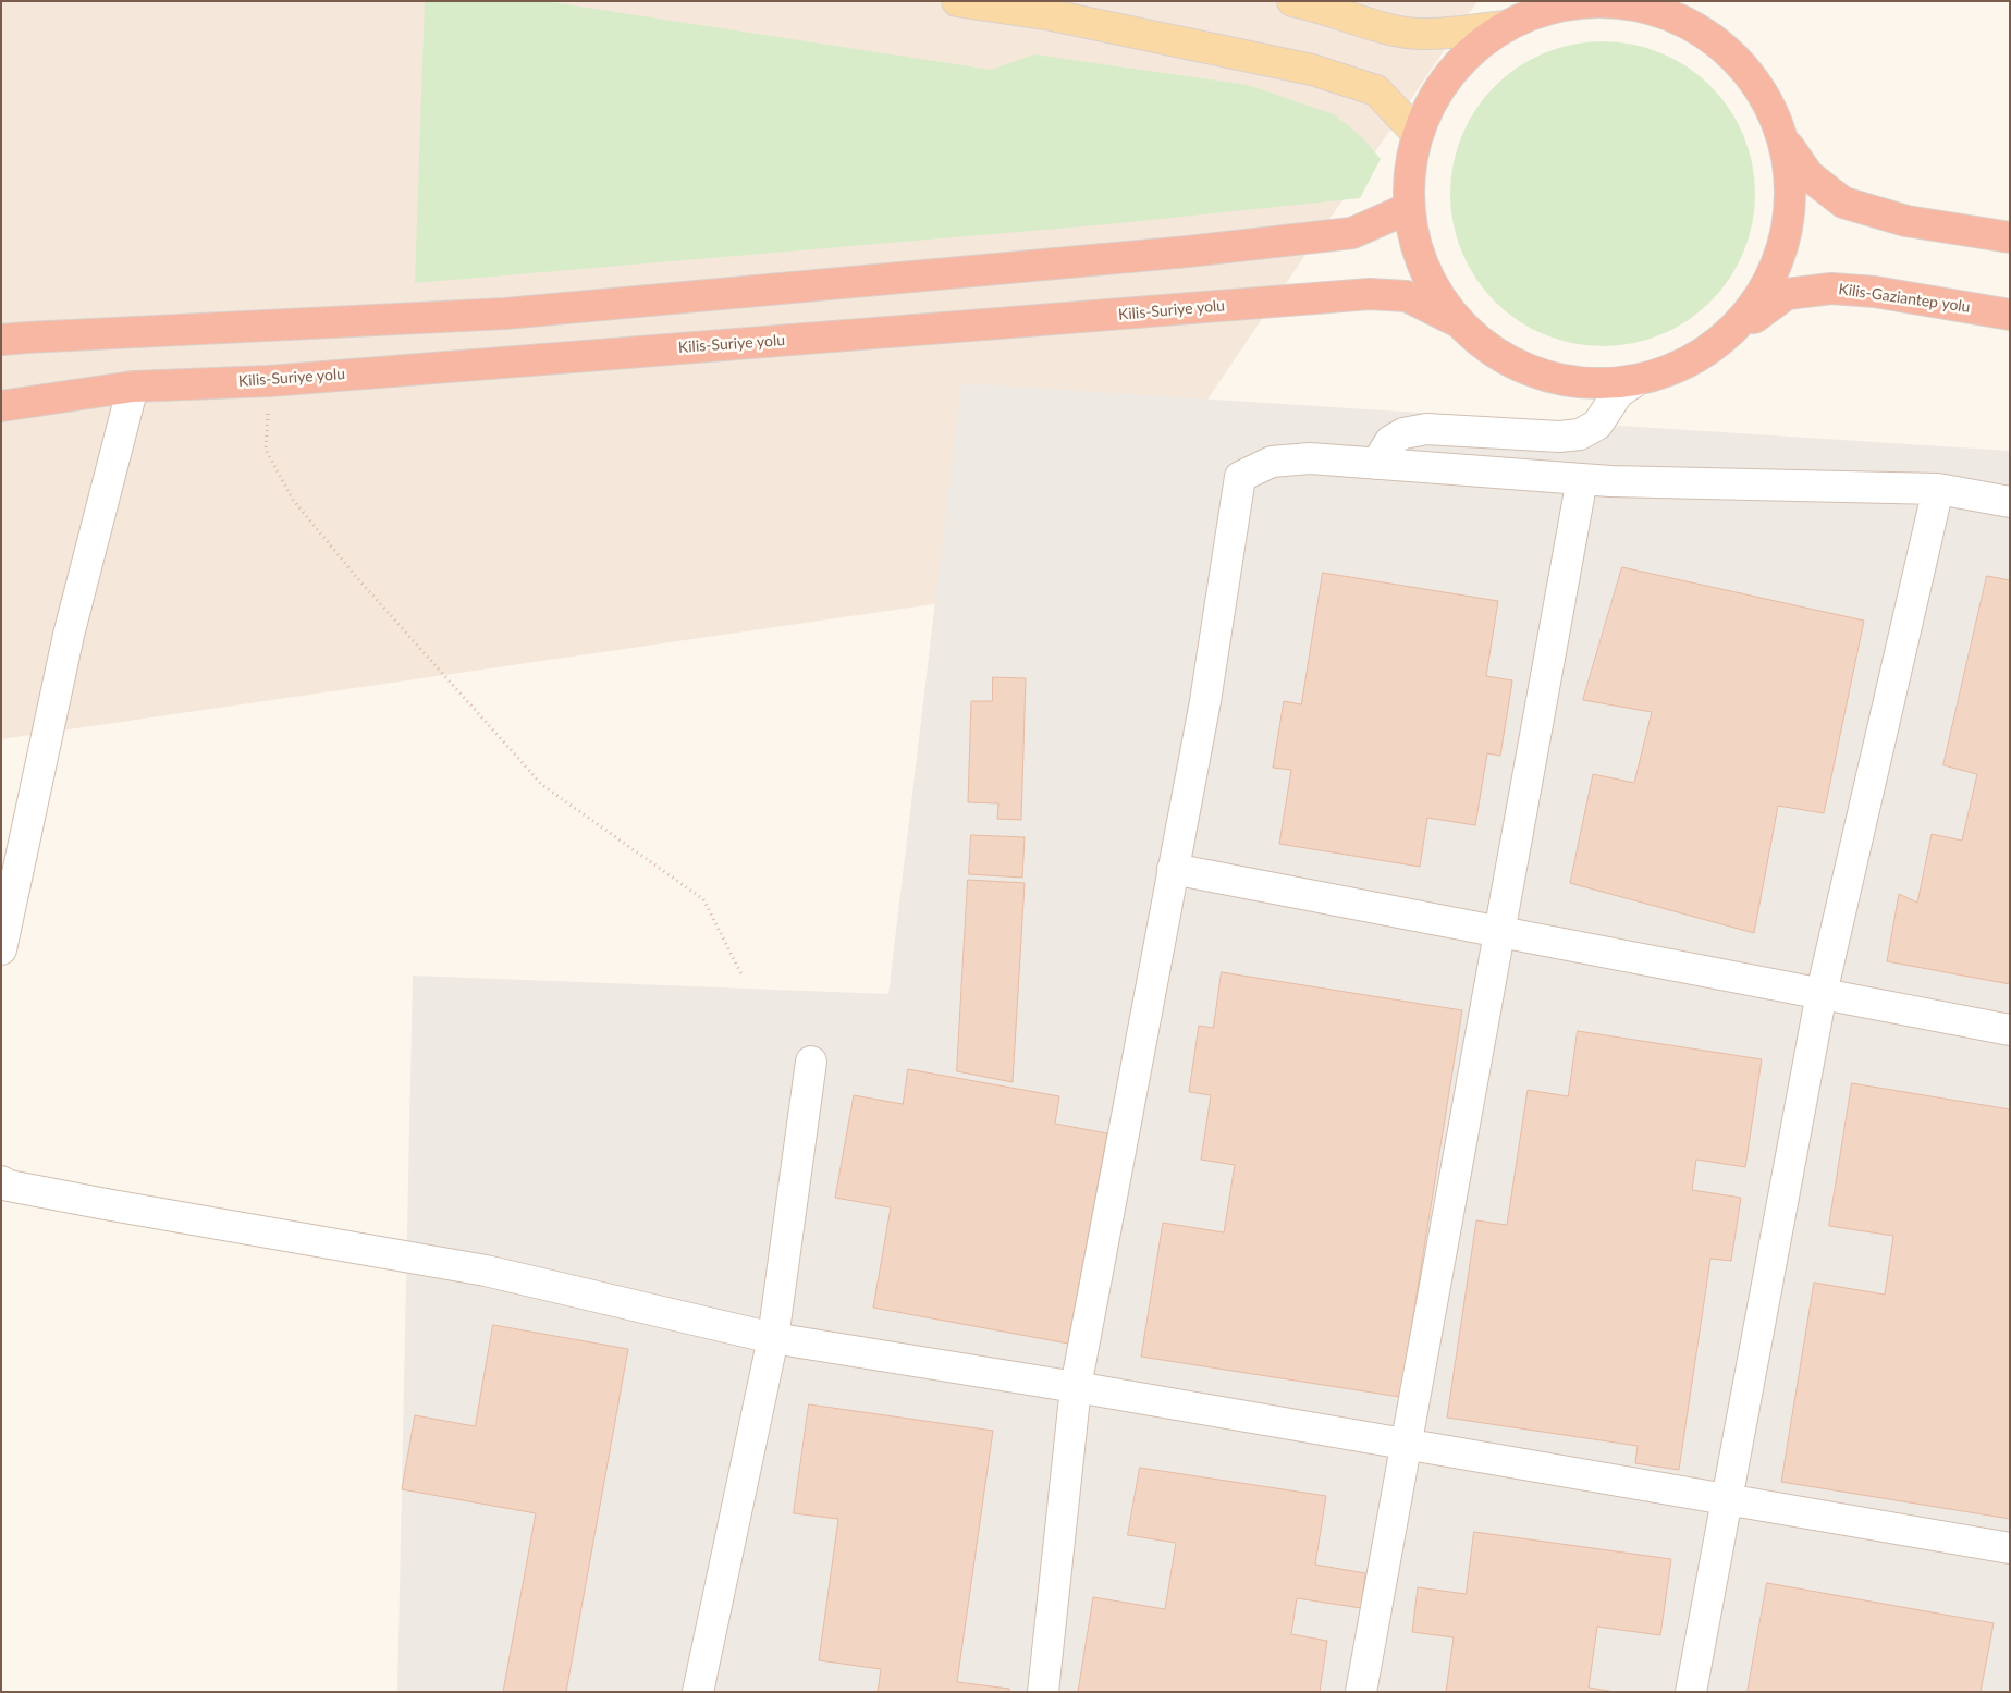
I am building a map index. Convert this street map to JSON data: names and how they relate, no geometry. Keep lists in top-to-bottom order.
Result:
{
  "streets": {
    "highway": ["Kilis-Gaziantep yolu", "Kilis-Suriye yolu"]
  }
}
